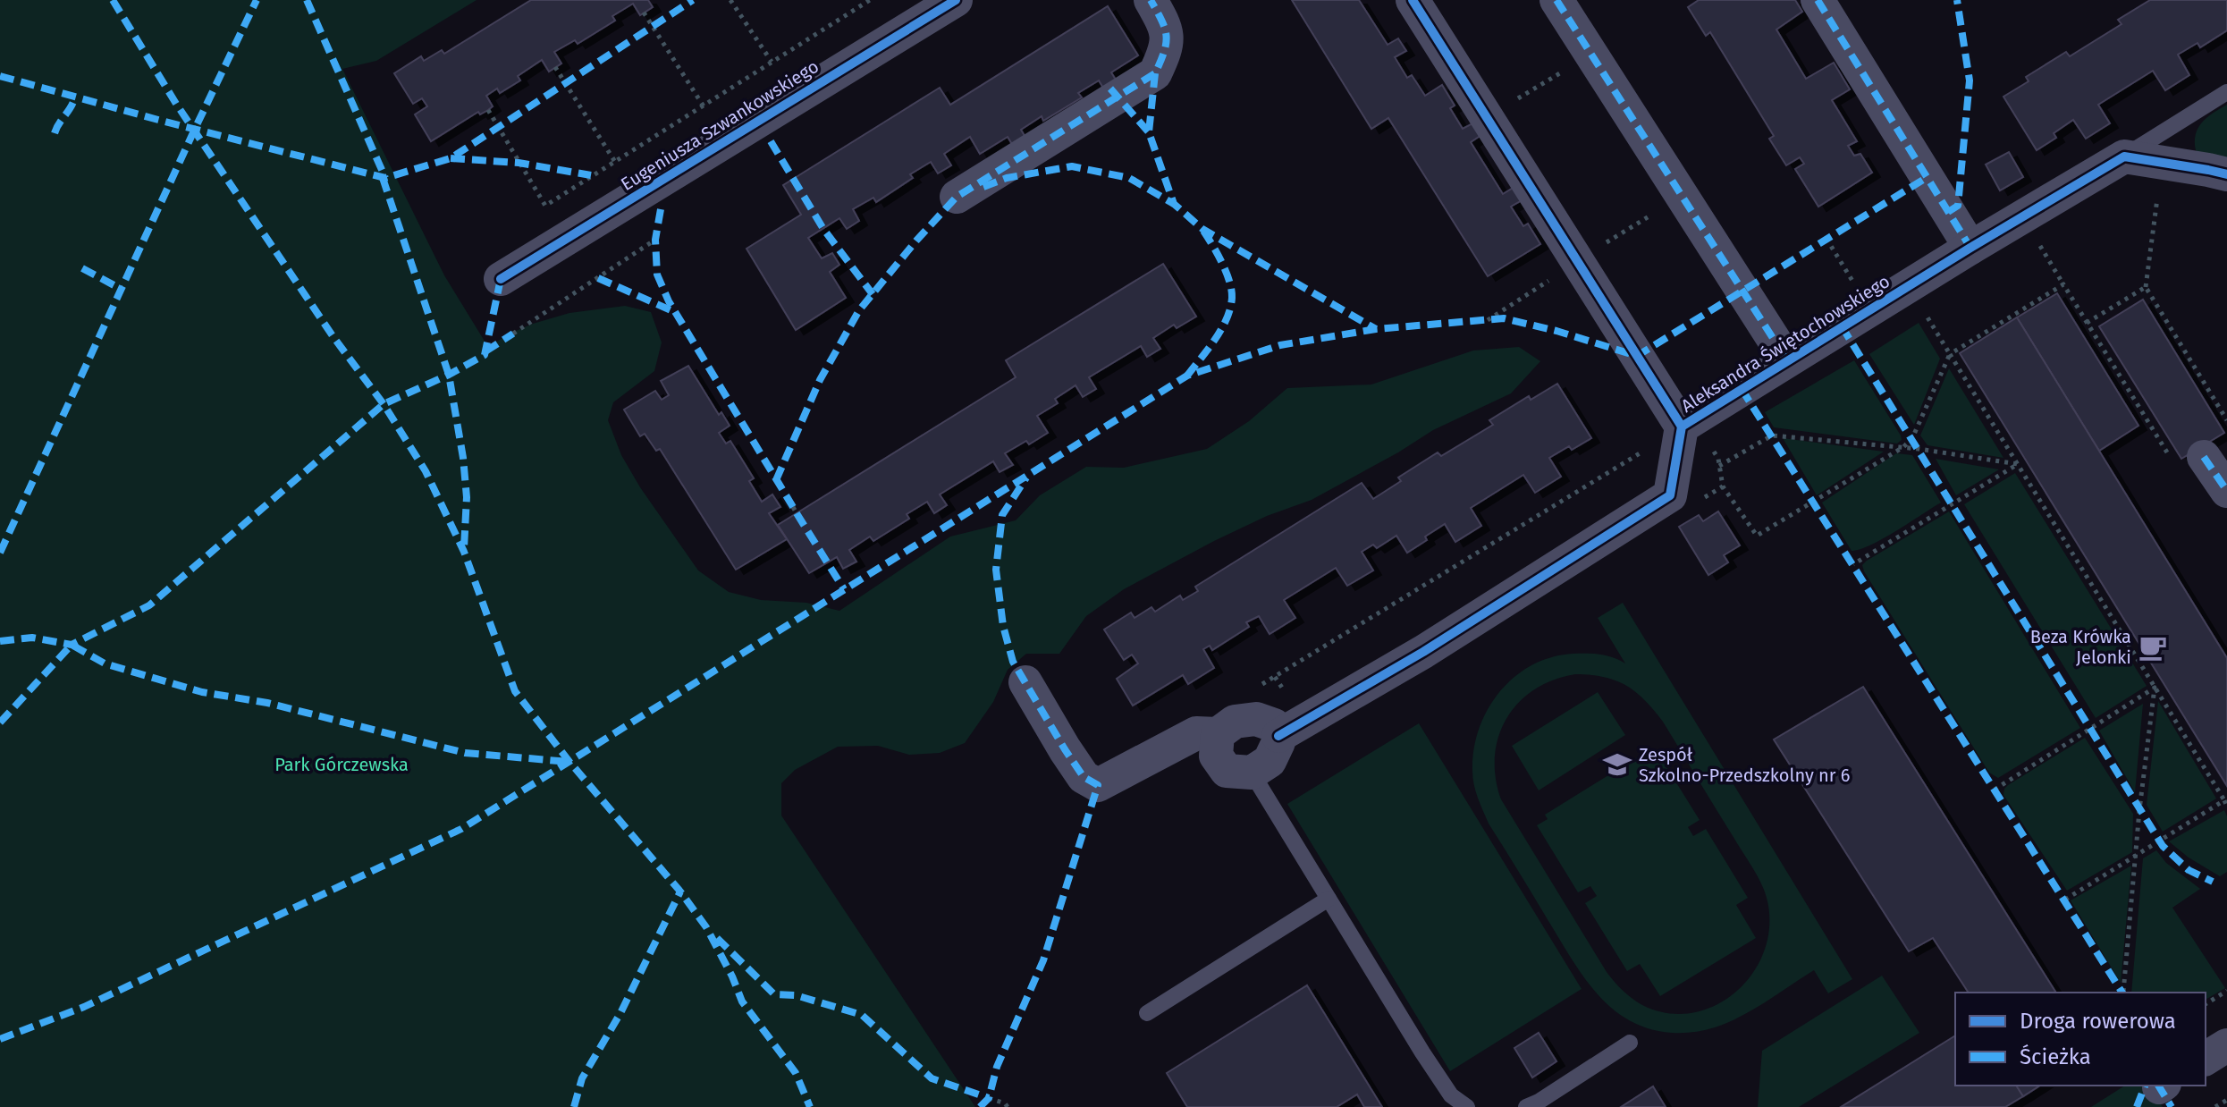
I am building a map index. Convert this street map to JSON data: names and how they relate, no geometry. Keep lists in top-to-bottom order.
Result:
{
  "streets": {
    "street": ["Eugeniusza Szwankowskiego", "Aleksandra Świętochowskiego"]
  },
  "parks": ["Park Górczewska"],
  "places": {
    "cafe": ["Beza Krówka Jelonki"],
    "school or university": ["Zespół Szkolno-Przedszkolny nr 6"]
  },
  "legend": ["Droga rowerowa", "Ścieżka"]
}
